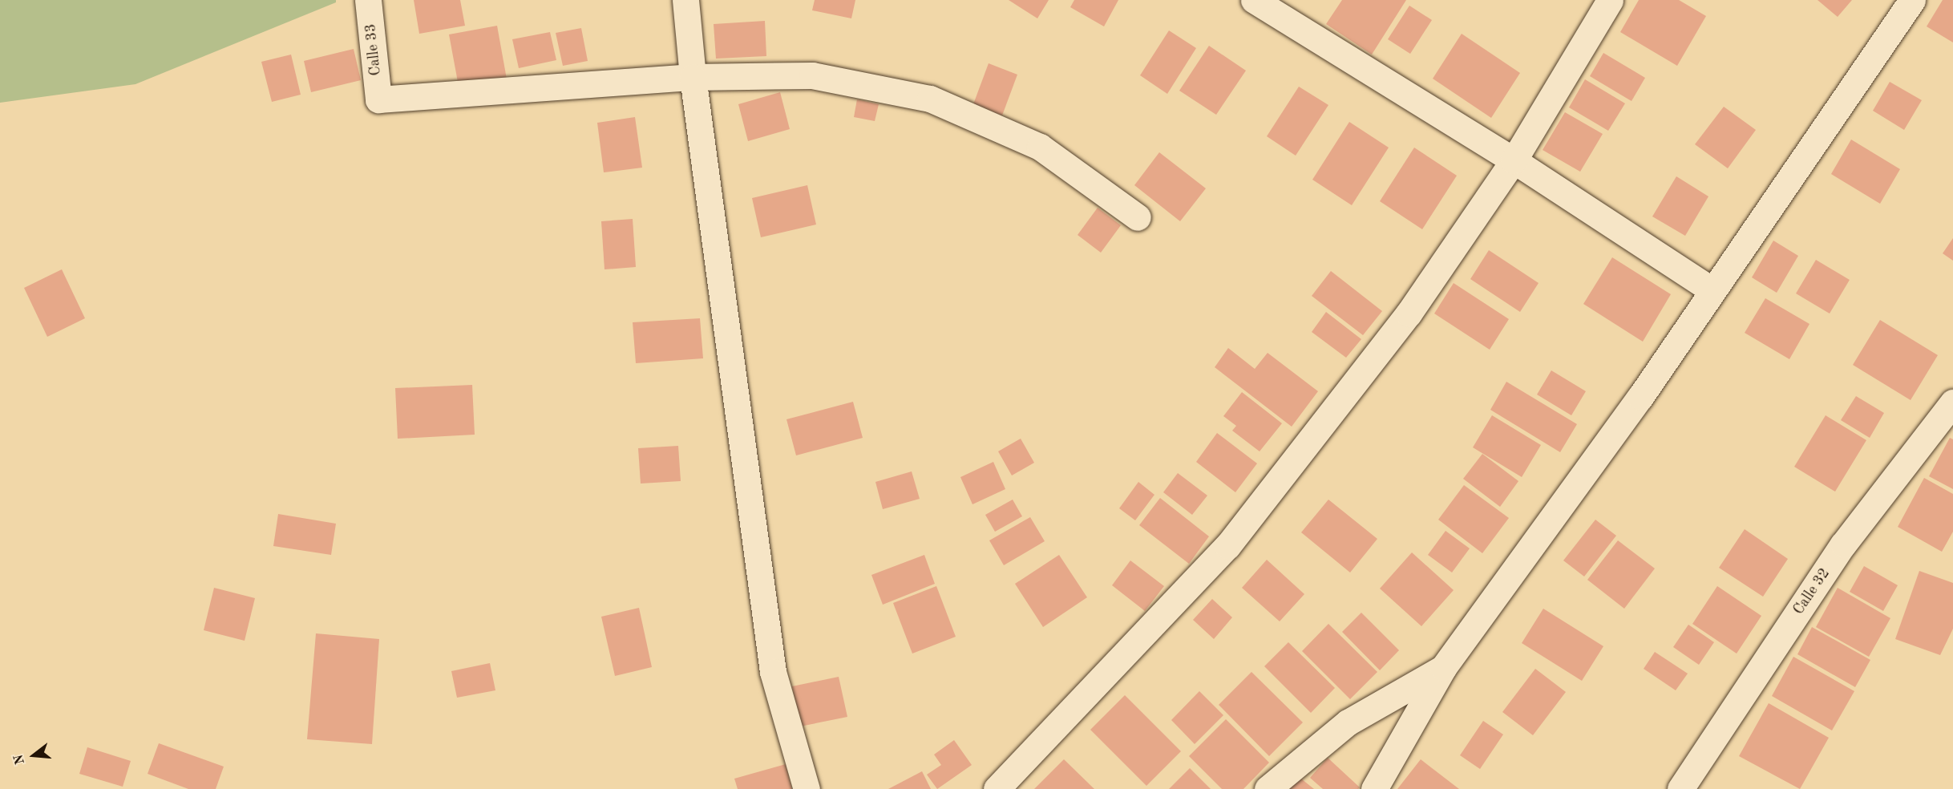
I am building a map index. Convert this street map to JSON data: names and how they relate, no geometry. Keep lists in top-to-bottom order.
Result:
{
  "streets": {
    "street": ["Calle 33", "Calle 32"]
  },
  "north": "left"
}
